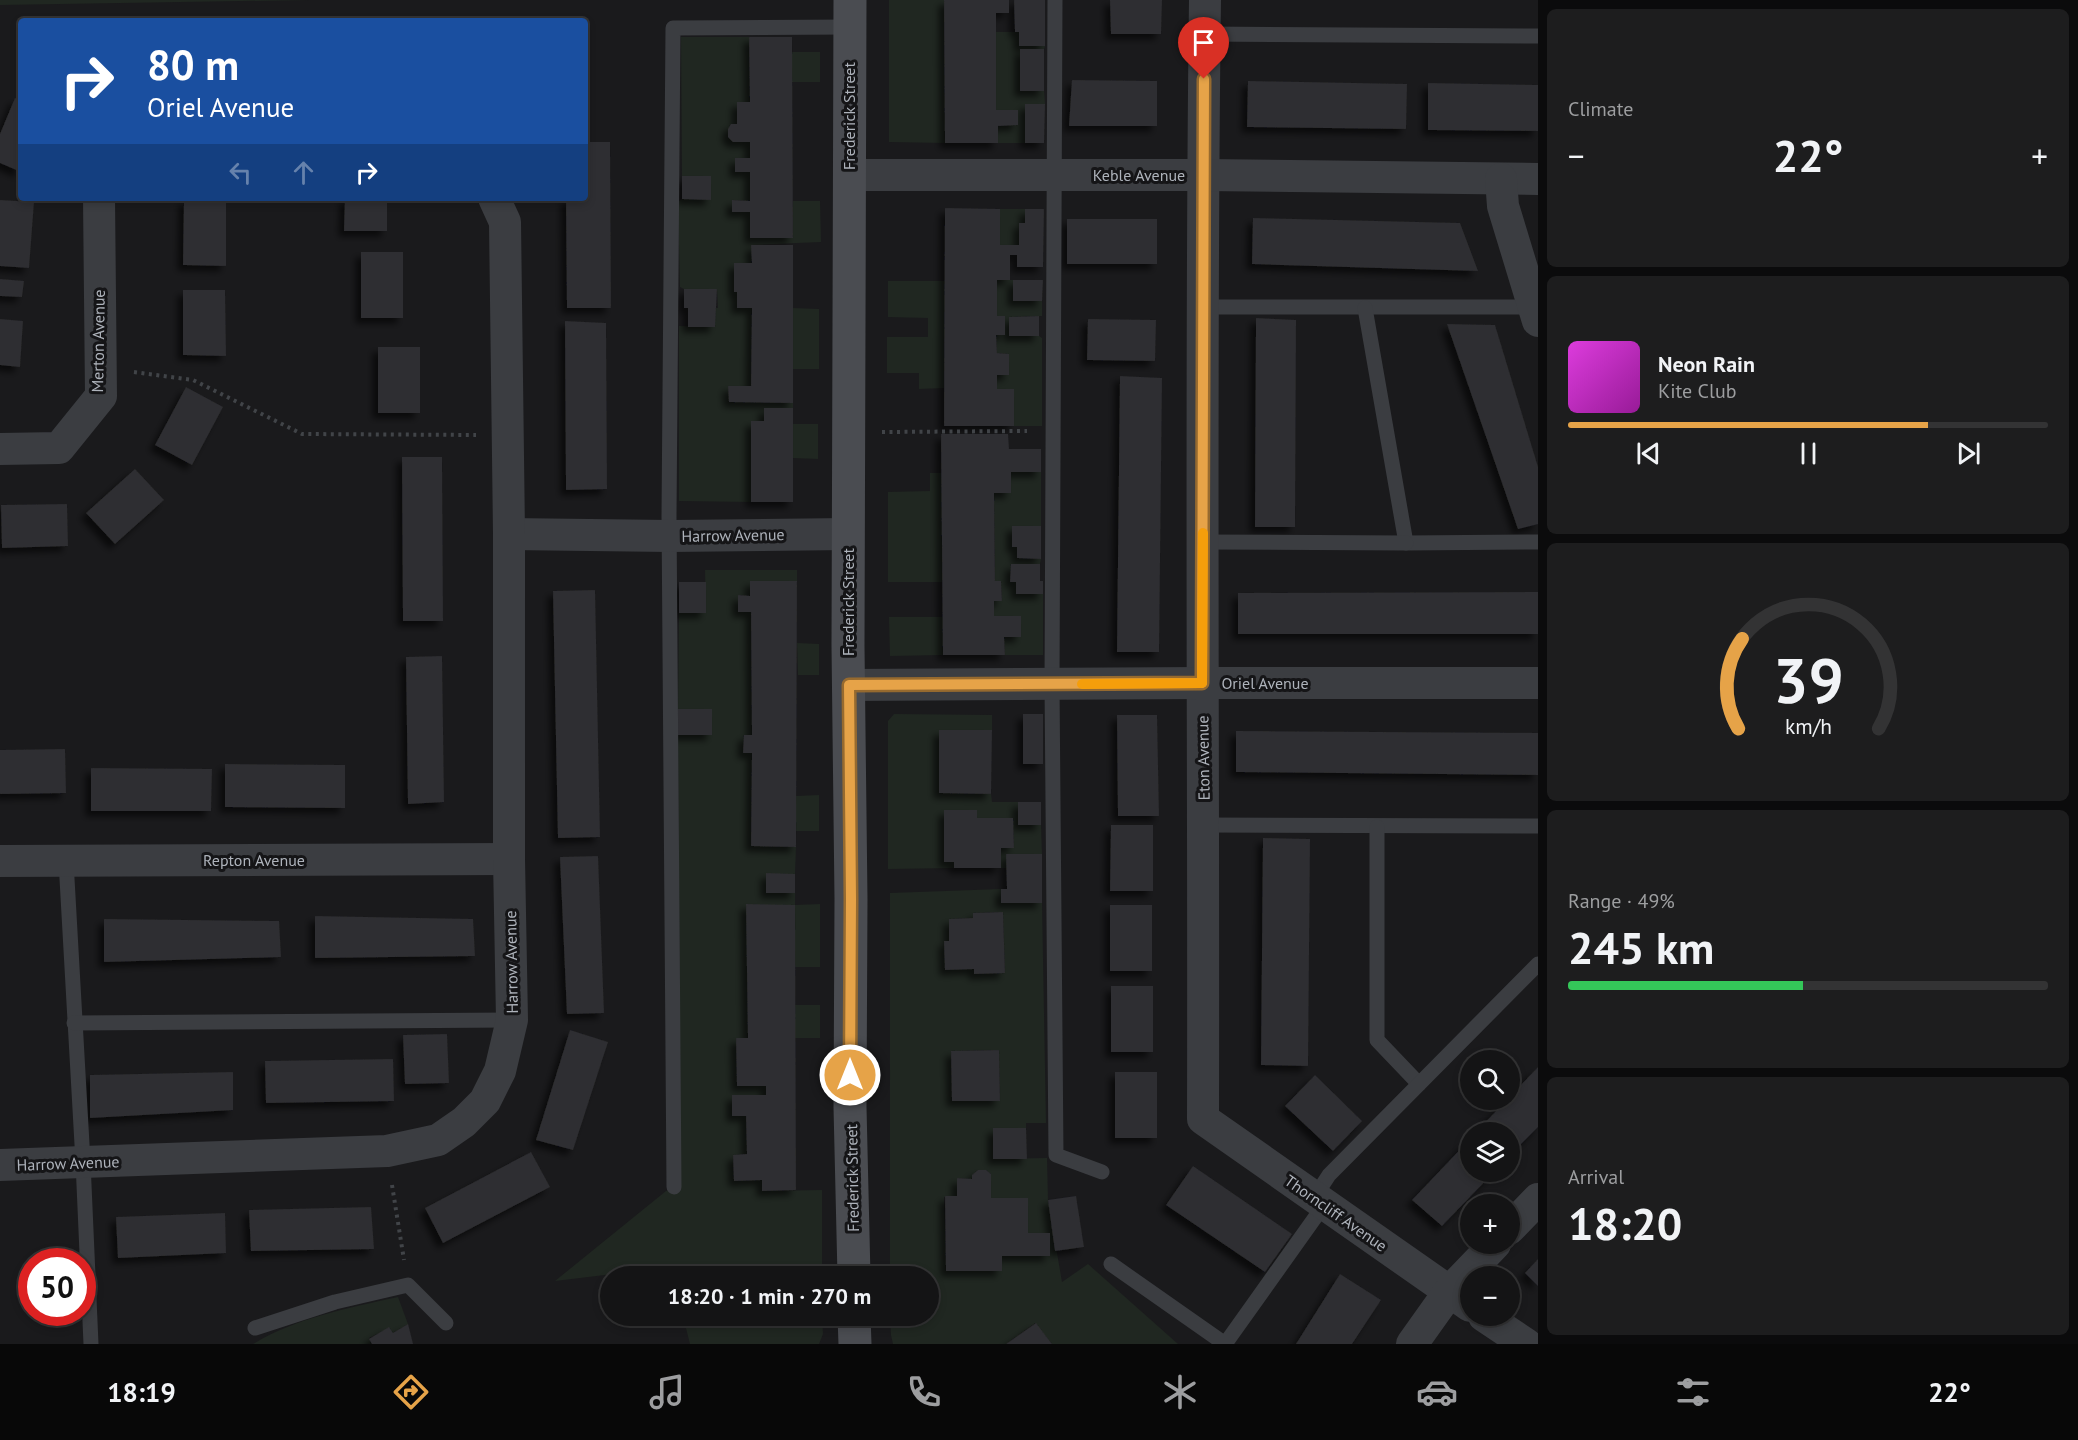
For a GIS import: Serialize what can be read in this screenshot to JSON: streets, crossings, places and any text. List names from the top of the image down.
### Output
{
  "streets": {
    "main road": ["Frederick Street"],
    "street": [
      "Keble Avenue",
      "Merton Avenue",
      "Harrow Avenue",
      "Oriel Avenue",
      "Eton Avenue",
      "Repton Avenue",
      "Thorncliff Avenue"
    ]
  },
  "crossings": [
    ["Frederick Street", "Keble Avenue"],
    ["Frederick Street", "Harrow Avenue"],
    ["Frederick Street", "Oriel Avenue"],
    ["Keble Avenue", "Eton Avenue"],
    ["Harrow Avenue", "Repton Avenue"],
    ["Oriel Avenue", "Eton Avenue"],
    ["Eton Avenue", "Thorncliff Avenue"]
  ],
  "page": {
    "tile": [
      "Climate",
      ["Range · 49%", "245 km"],
      ["Arrival", "18:20"]
    ],
    "turn": ["80 m", "Oriel Avenue"],
    "heat": ["−", "22°", "+"],
    "song": ["Neon Rain", "Kite Club"],
    "map_buttons": ["+", "−"],
    "limit": "50",
    "trip": "18:20 · 1 min · 270 m",
    "tabs": ["18:19", "22°"],
    "gauge": ["39", "km/h"]
  }
}
